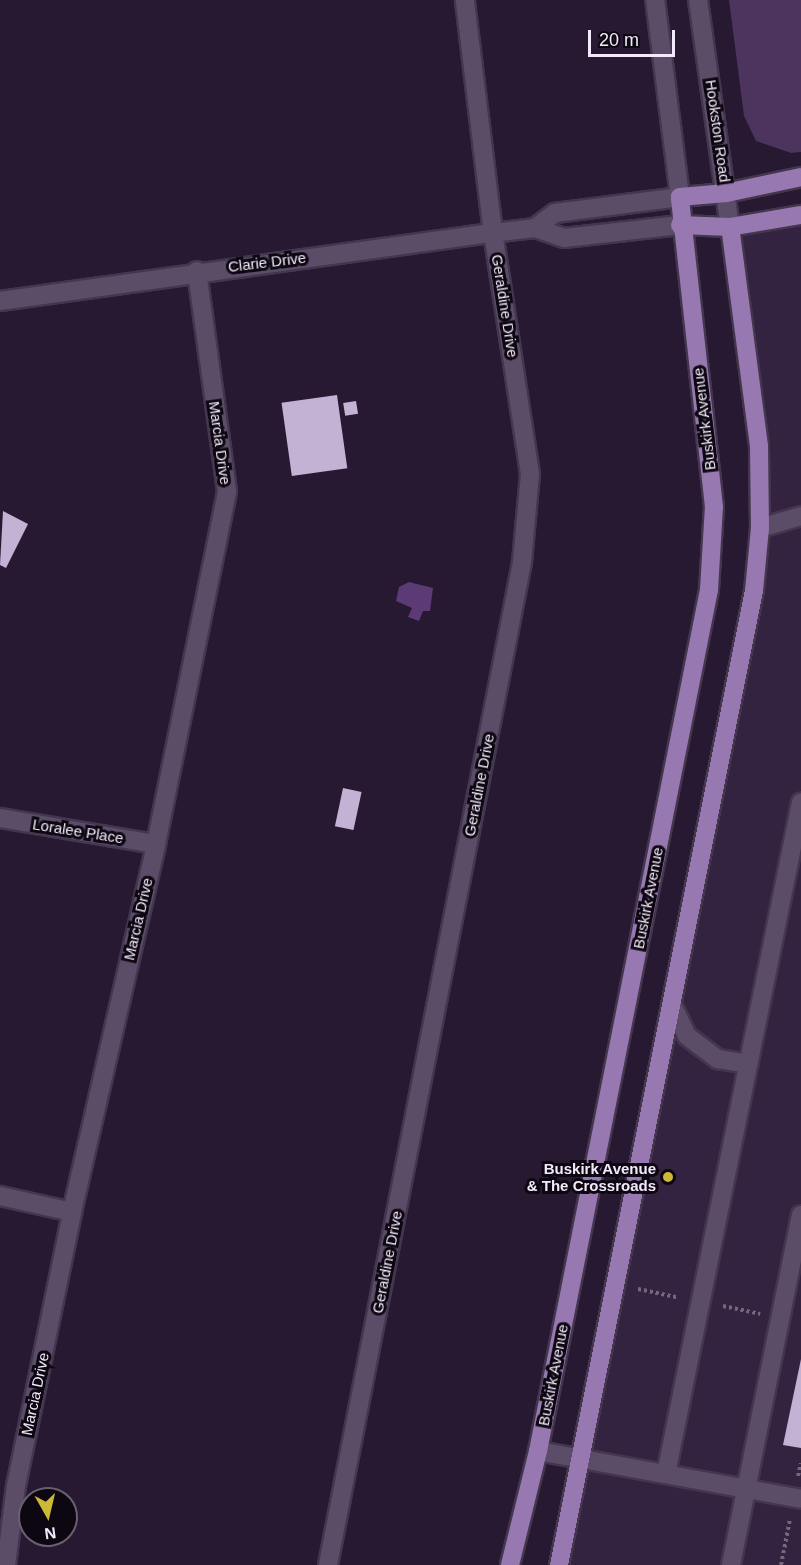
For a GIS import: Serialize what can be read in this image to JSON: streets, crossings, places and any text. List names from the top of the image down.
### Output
{
  "streets": {
    "main road": ["Buskirk Avenue"],
    "street": [
      "Hookston Road",
      "Clarie Drive",
      "Geraldine Drive",
      "Marcia Drive",
      "Loralee Place"
    ]
  },
  "crossings": [
    ["Clarie Drive", "Geraldine Drive"],
    ["Clarie Drive", "Buskirk Avenue"],
    ["Clarie Drive", "Marcia Drive"],
    ["Marcia Drive", "Loralee Place"]
  ],
  "places": ["Buskirk Avenue & The Crossroads"],
  "scale_bar": "20 m",
  "north": "bottom"
}
